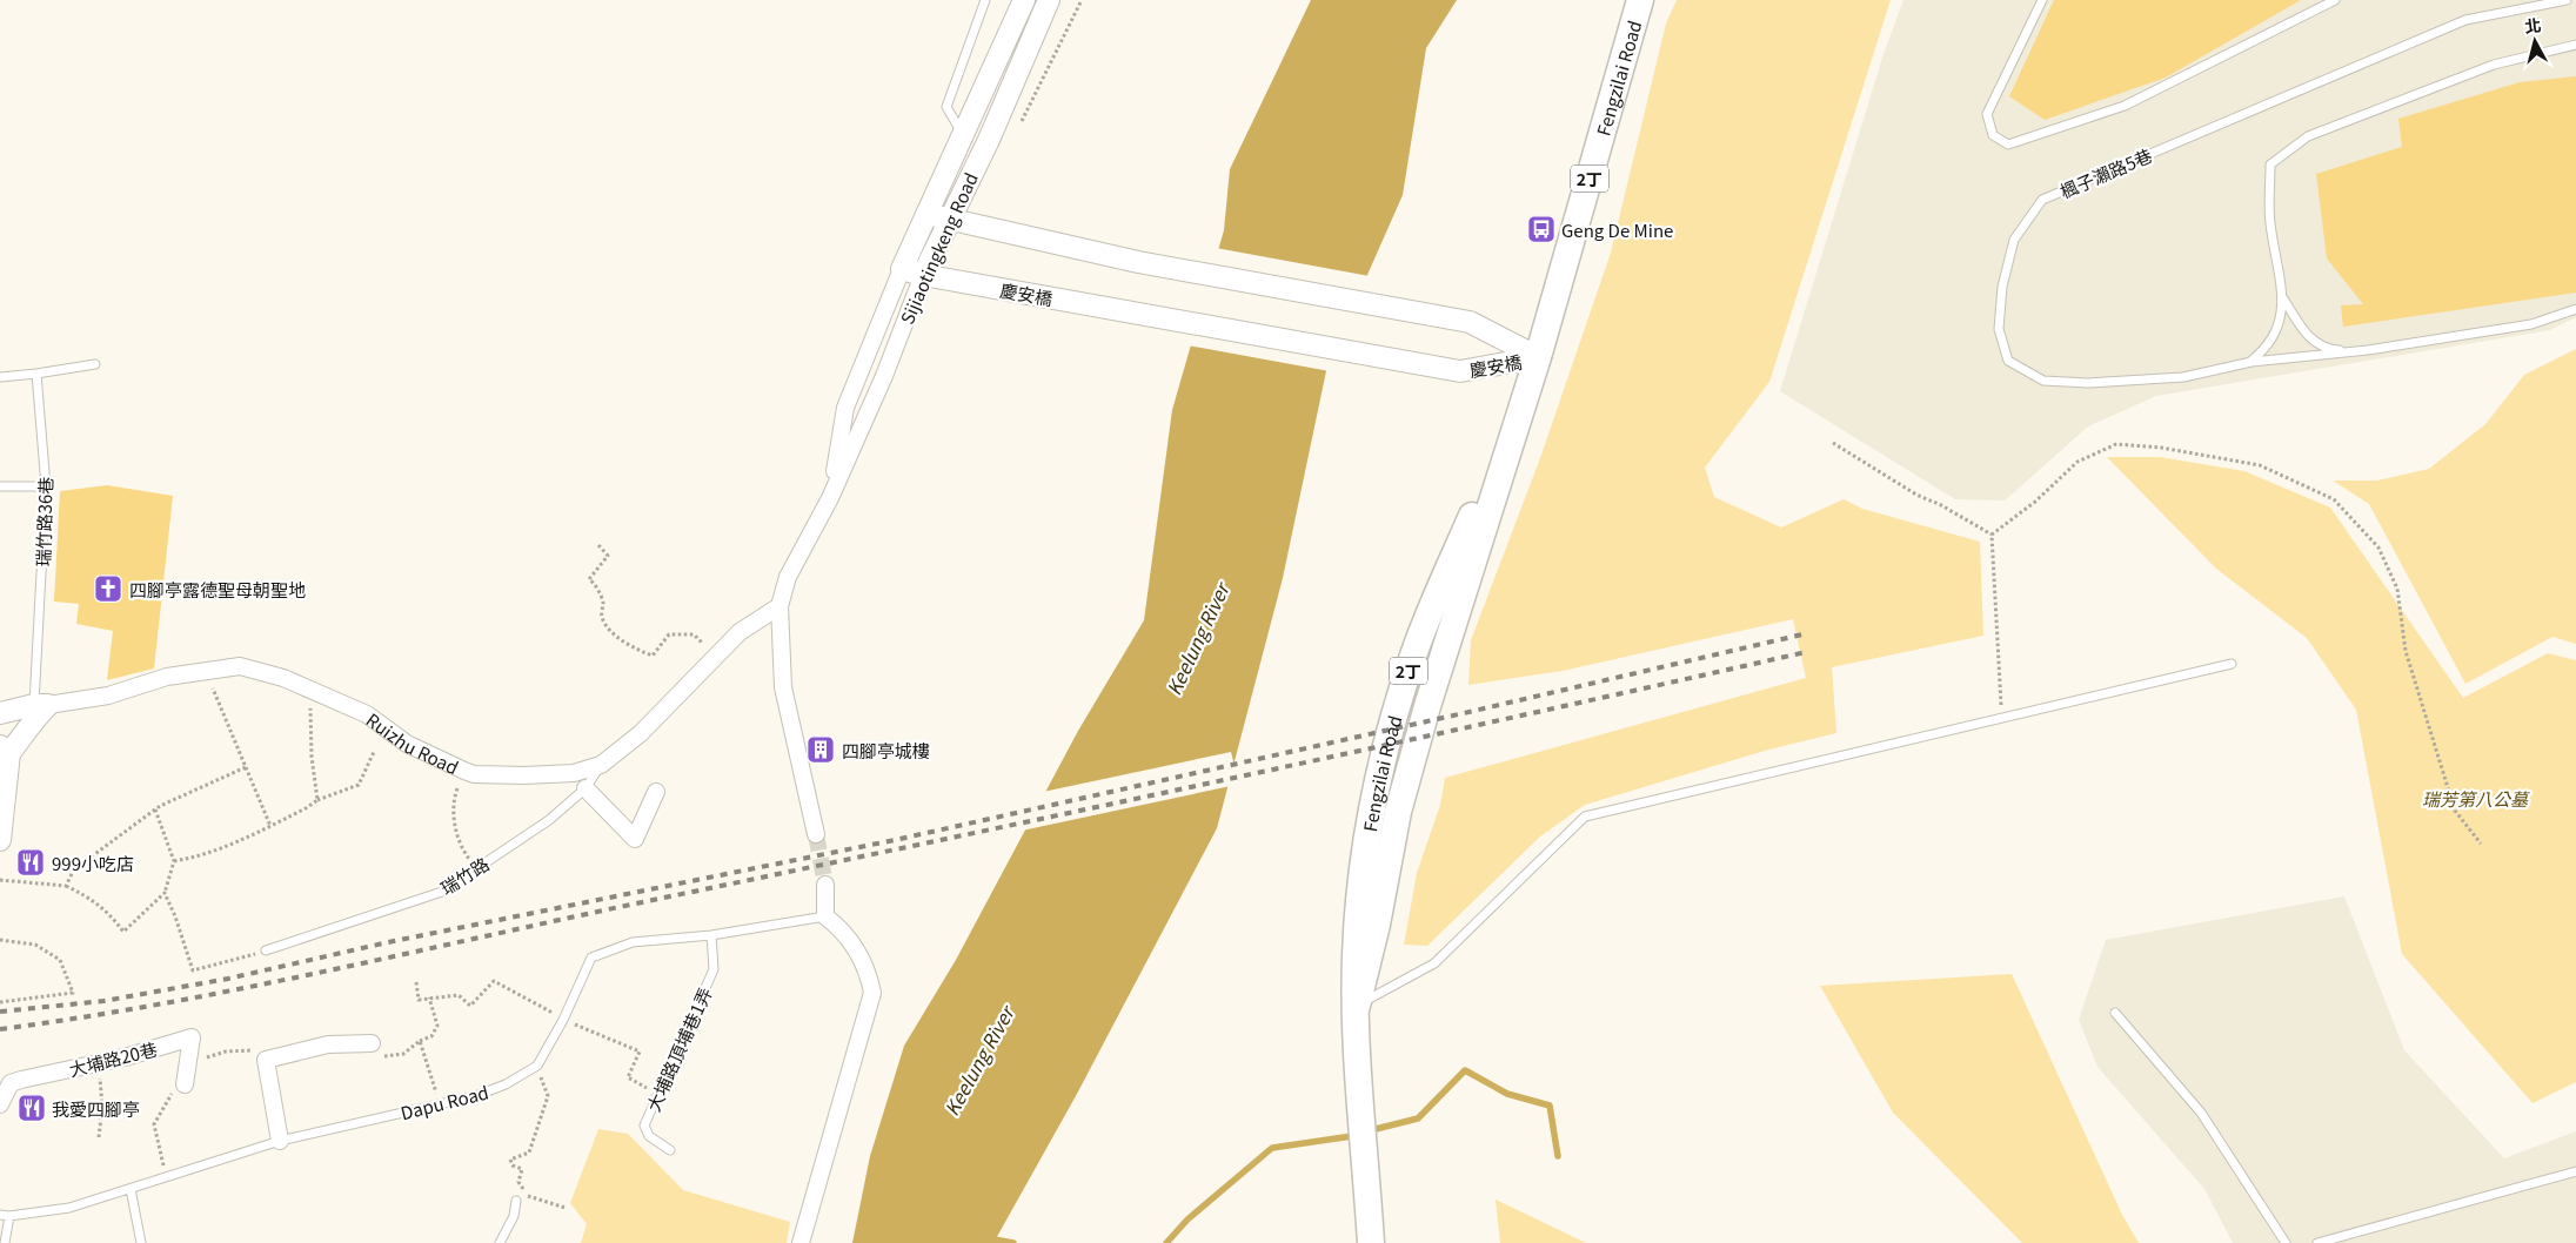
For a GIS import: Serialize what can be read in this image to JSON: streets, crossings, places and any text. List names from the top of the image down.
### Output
{
  "streets": {
    "main road": ["Fengzilai Road", "2丁"],
    "street": [
      "Sijiaotingkeng Road",
      "慶安橋",
      "Ruizhu Road",
      "大埔路20巷"
    ],
    "lane": [
      "楓子瀨路5巷",
      "瑞竹路36巷",
      "瑞竹路",
      "大埔路頂埔巷1弄",
      "Dapu Road"
    ]
  },
  "crossings": [
    ["Fengzilai Road", "慶安橋"],
    ["Sijiaotingkeng Road", "慶安橋"],
    ["Sijiaotingkeng Road", "Ruizhu Road"],
    ["瑞竹路36巷", "Ruizhu Road"],
    ["Ruizhu Road", "瑞竹路"],
    ["大埔路頂埔巷1弄", "Dapu Road"]
  ],
  "water": ["Keelung River"],
  "parks": ["瑞芳第八公墓"],
  "places": {
    "bus stop": ["Geng De Mine"],
    "church": ["四腳亭露德聖母朝聖地"],
    "building": ["四腳亭城樓"],
    "restaurant": ["999小吃店", "我愛四腳亭"]
  },
  "north": "top"
}
